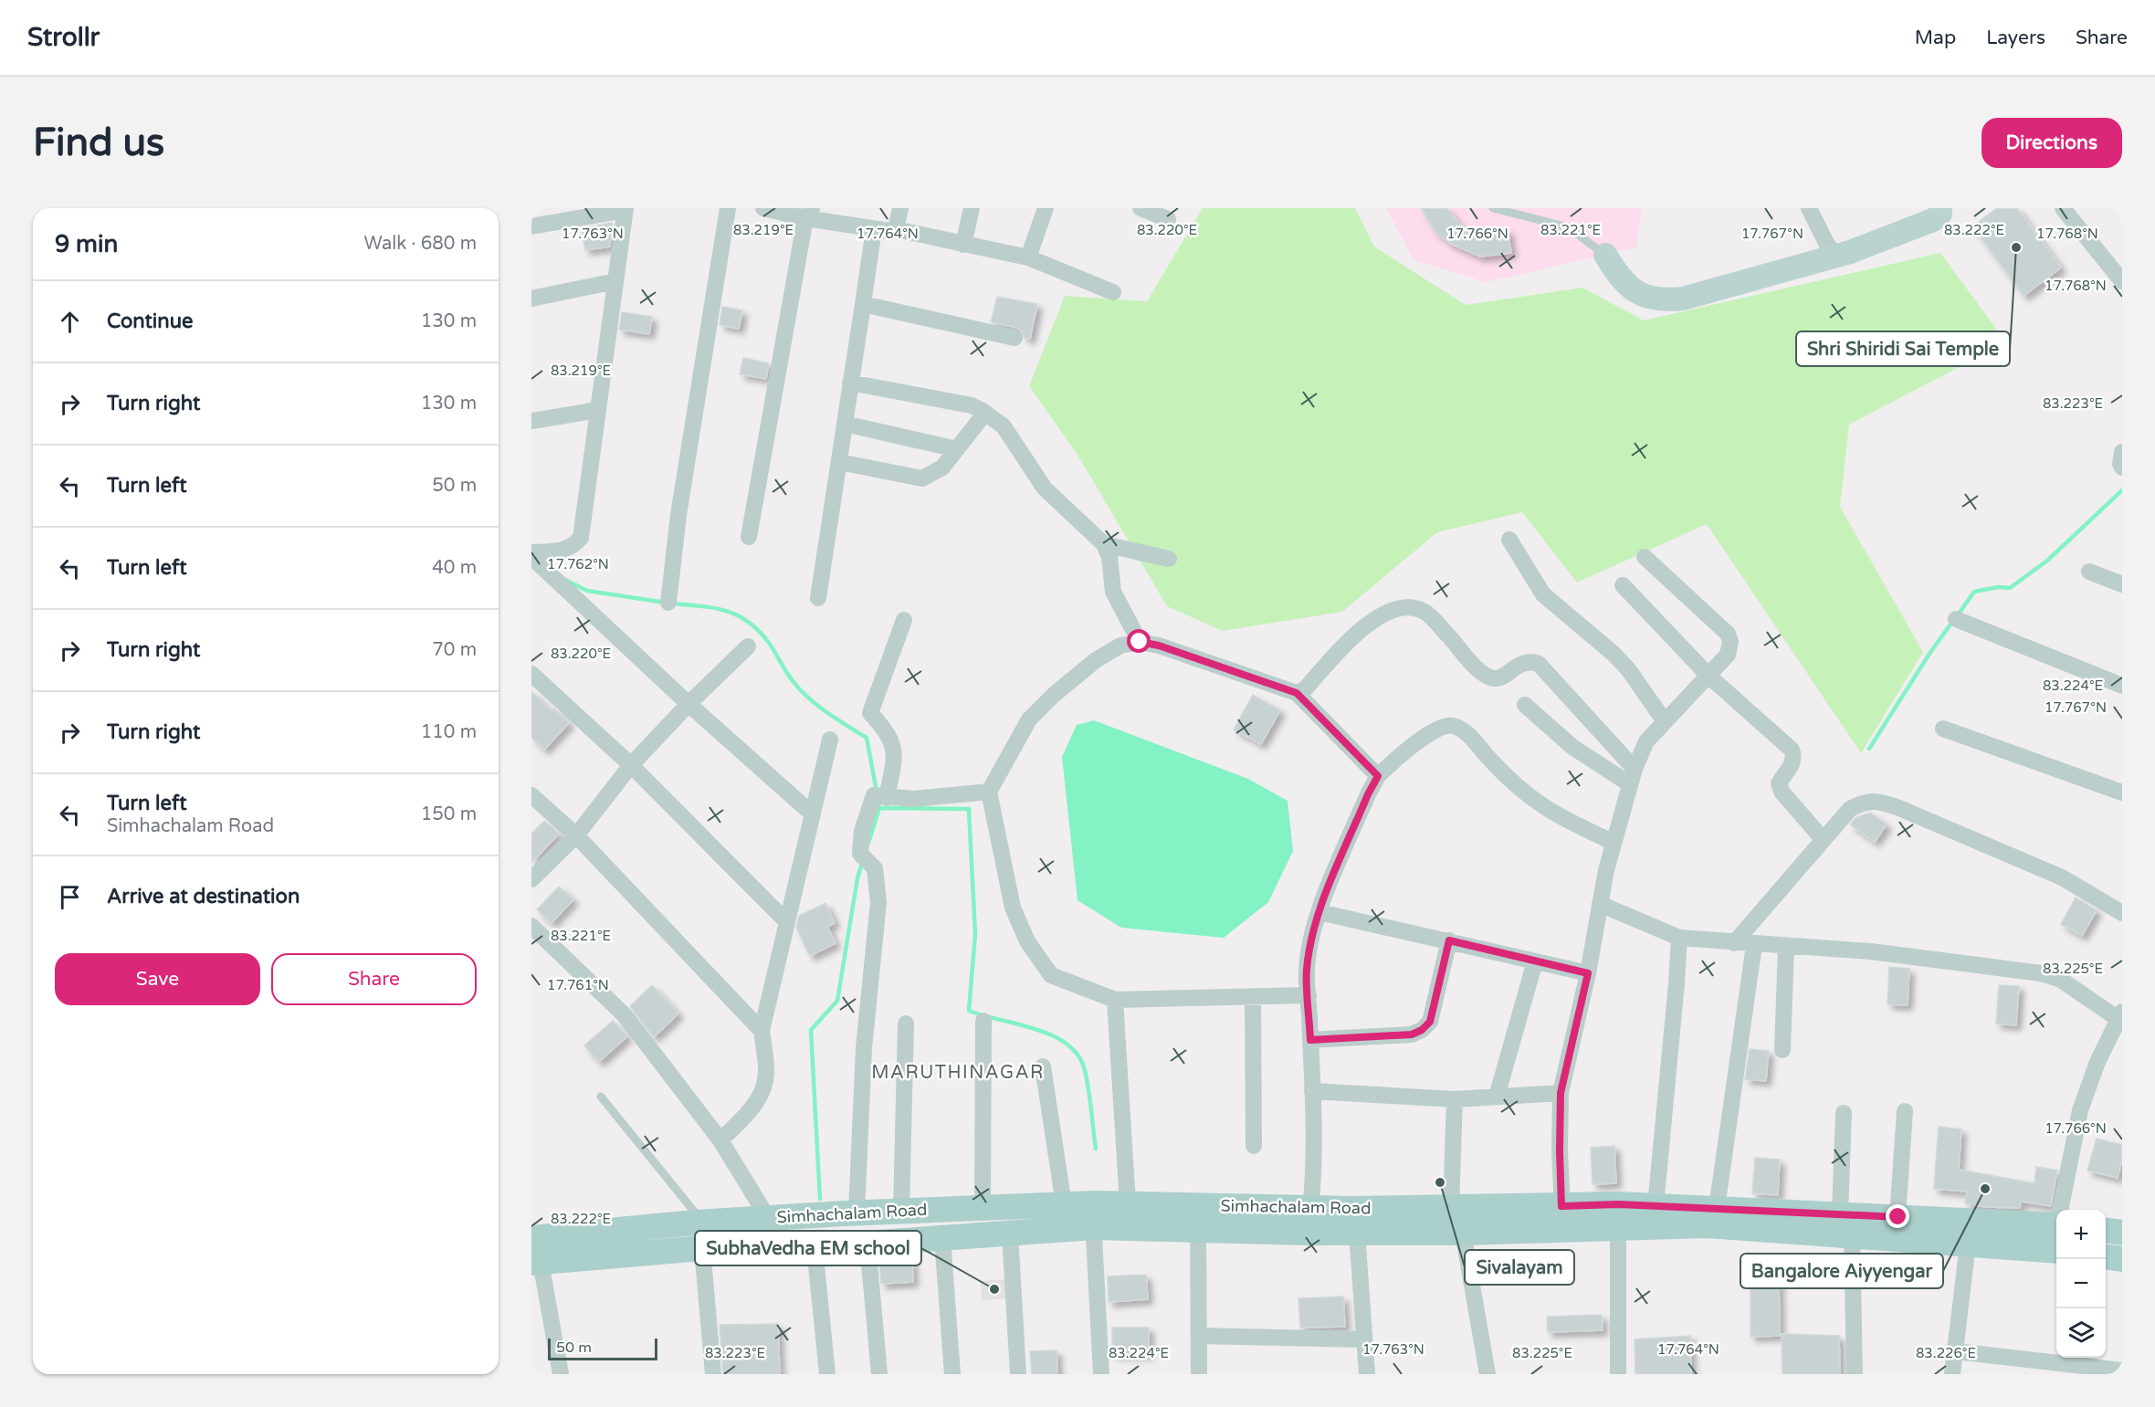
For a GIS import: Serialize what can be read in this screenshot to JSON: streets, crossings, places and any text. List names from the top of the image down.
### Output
{
  "streets": {
    "main road": ["Simhachalam Road"]
  },
  "districts": ["MARUTHINAGAR"],
  "places": [
    "Shri Shiridi Sai Temple",
    "Sivalayam",
    "Bangalore Aiyyengar",
    "SubhaVedha EM school"
  ],
  "scale_bar": "50 m",
  "page": {
    "header": "Strollr",
    "nav": ["Map", "Layers", "Share"],
    "buttons": [
      "Directions",
      ["Save", "Share"]
    ],
    "title": "Find us",
    "heading": ["9 min", "Walk · 680 m"],
    "list": [
      ["Continue", "130 m"],
      ["Turn right", "130 m"],
      ["Turn left", "50 m"],
      ["Turn left", "40 m"],
      ["Turn right", "70 m"],
      ["Turn right", "110 m"],
      ["Turn left", "Simhachalam Road", "150 m"],
      "Arrive at destination"
    ],
    "map_buttons": ["+", "−"],
    "scale": "50 m"
  },
  "coordinates": [
    "83.222°E",
    "83.219°E",
    "83.220°E",
    "83.221°E",
    "17.768°N",
    "17.763°N",
    "17.764°N",
    "17.766°N",
    "17.767°N",
    "83.223°E",
    "17.762°N",
    "83.224°E",
    "83.225°E",
    "17.761°N",
    "83.226°E"
  ]
}
